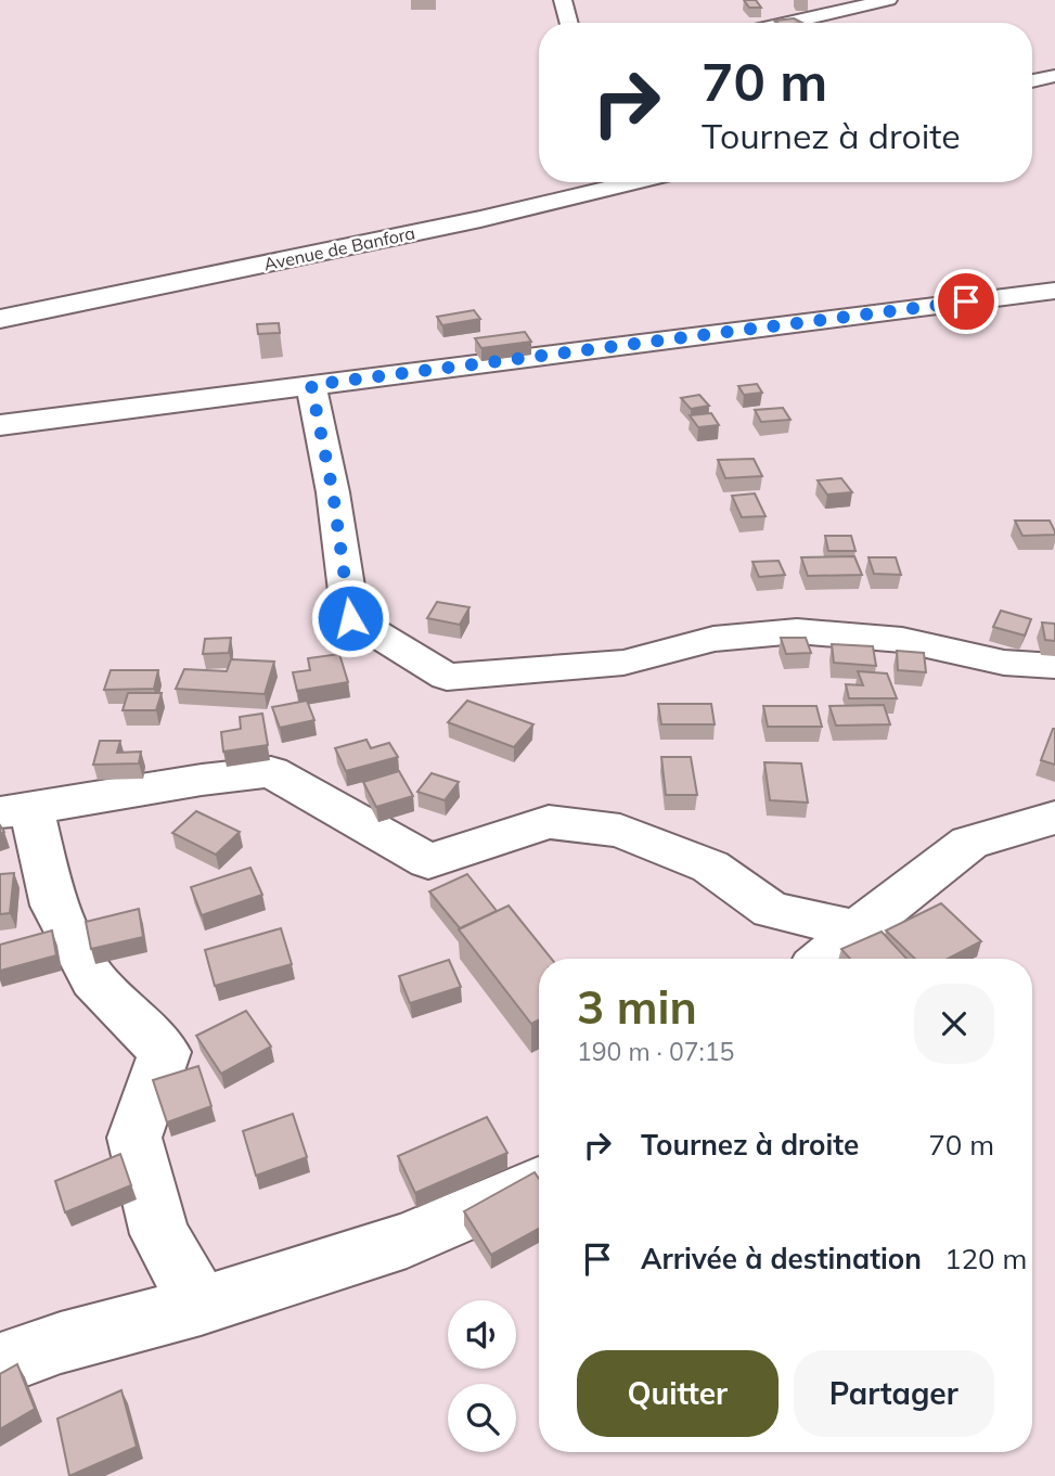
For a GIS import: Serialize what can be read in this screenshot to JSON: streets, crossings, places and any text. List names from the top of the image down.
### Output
{
  "streets": {
    "street": ["Avenue de Banfora"]
  },
  "page": {
    "turn": ["70 m", "Tournez à droite"],
    "heading": ["3 min", "190 m · 07:15"],
    "list": [
      {
        "name": "Tournez à droite",
        "value": "70 m"
      },
      {
        "name": "Arrivée à destination",
        "value": "120 m"
      }
    ],
    "buttons": ["Quitter", "Partager"]
  }
}
